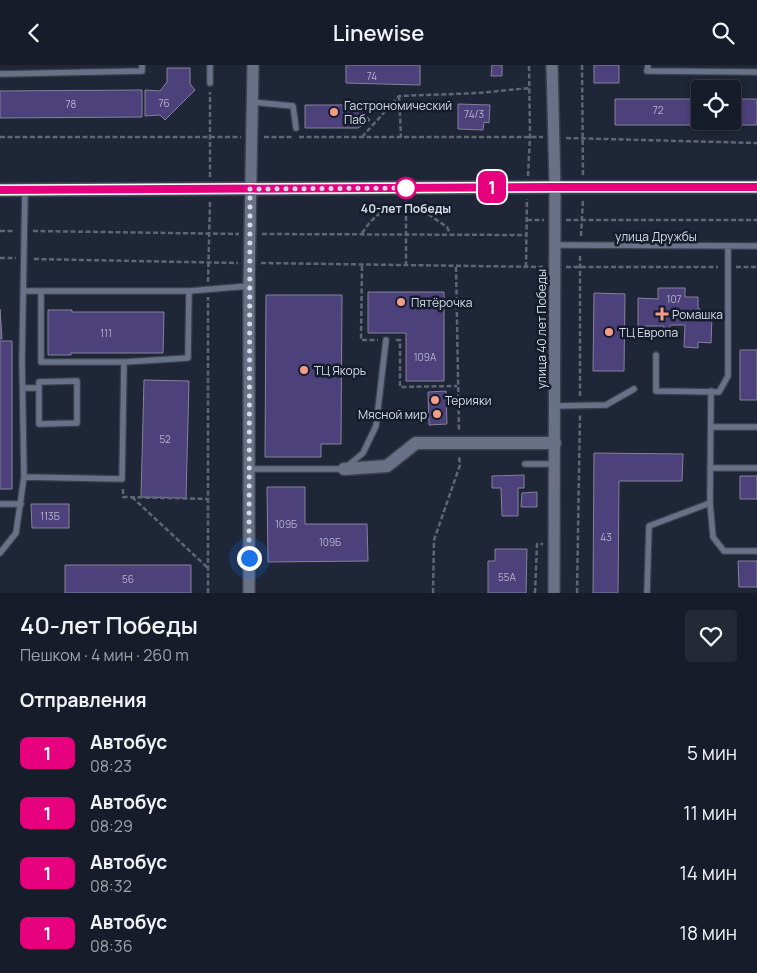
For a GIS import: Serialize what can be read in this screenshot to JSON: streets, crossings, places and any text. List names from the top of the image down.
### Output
{
  "streets": {
    "street": ["улица 40 лет Победы"],
    "lane": ["улица Дружбы"]
  },
  "crossings": [
    ["улица Дружбы", "улица 40 лет Победы"]
  ],
  "places": {
    "other": [
      "Гастрономический Паб",
      "40-лет Победы",
      "Пятёрочка",
      "ТЦ Европа",
      "ТЦ Якорь",
      "Терияки",
      "Мясной мир"
    ],
    "health": ["Ромашка"]
  },
  "lines": ["bus line 1"],
  "house_numbers": [
    "74",
    "76",
    "78",
    "72",
    "74/3",
    "107",
    "111",
    "109А",
    "52",
    "113Б",
    "109Б",
    "43",
    "109Б",
    "55А",
    "56"
  ],
  "page": {
    "header": "Linewise",
    "on_map": "1",
    "heading": [
      ["40-лет Победы", "Пешком · 4 мин · 260 m"],
      "Отправления"
    ],
    "list": [
      {
        "mark": "1",
        "name": "Автобус",
        "note": "08:23",
        "value": "5 мин"
      },
      {
        "mark": "1",
        "name": "Автобус",
        "note": "08:29",
        "value": "11 мин"
      },
      {
        "mark": "1",
        "name": "Автобус",
        "note": "08:32",
        "value": "14 мин"
      },
      {
        "mark": "1",
        "name": "Автобус",
        "note": "08:36",
        "value": "18 мин"
      }
    ]
  }
}
